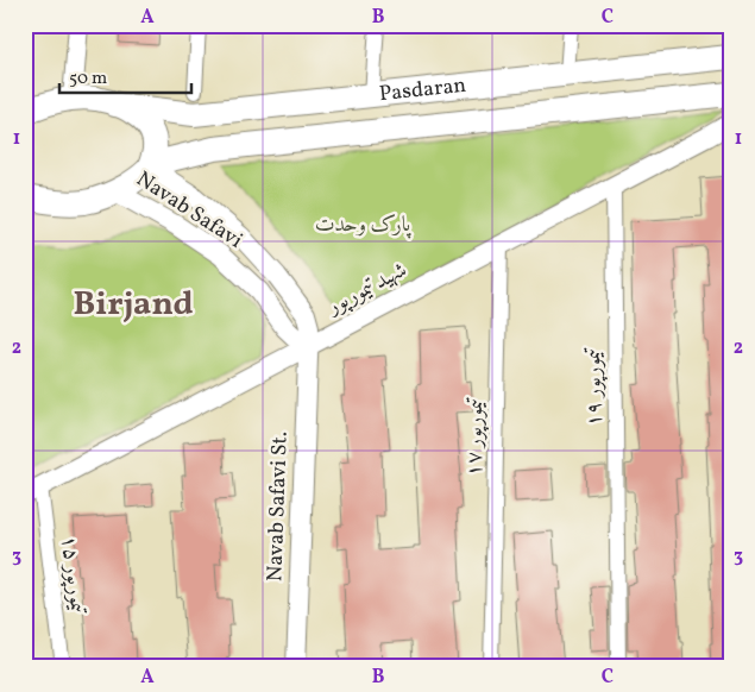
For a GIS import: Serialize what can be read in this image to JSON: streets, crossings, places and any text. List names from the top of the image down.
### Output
{
  "streets": {
    "main road": ["Pasdaran"],
    "street": [
      "Navab Safavi",
      "شهید تیمورپور",
      "تیمورپور ۱۹",
      "تیمورپور ۱۷",
      "Navab Safavi St.",
      "تیمورپور ۱۵"
    ]
  },
  "crossings": [
    ["Pasdaran", "Navab Safavi"],
    ["Navab Safavi", "شهید تیمورپور"],
    ["Navab Safavi", "Navab Safavi St."],
    ["شهید تیمورپور", "تیمورپور ۱۹"],
    ["شهید تیمورپور", "تیمورپور ۱۷"],
    ["شهید تیمورپور", "Navab Safavi St."],
    ["شهید تیمورپور", "تیمورپور ۱۵"]
  ],
  "districts": ["Birjand"],
  "parks": ["پارک وحدت"],
  "scale_bar": "50 m",
  "grid": {
    "columns": ["A", "B", "C"],
    "rows": ["1", "2", "3"]
  }
}
